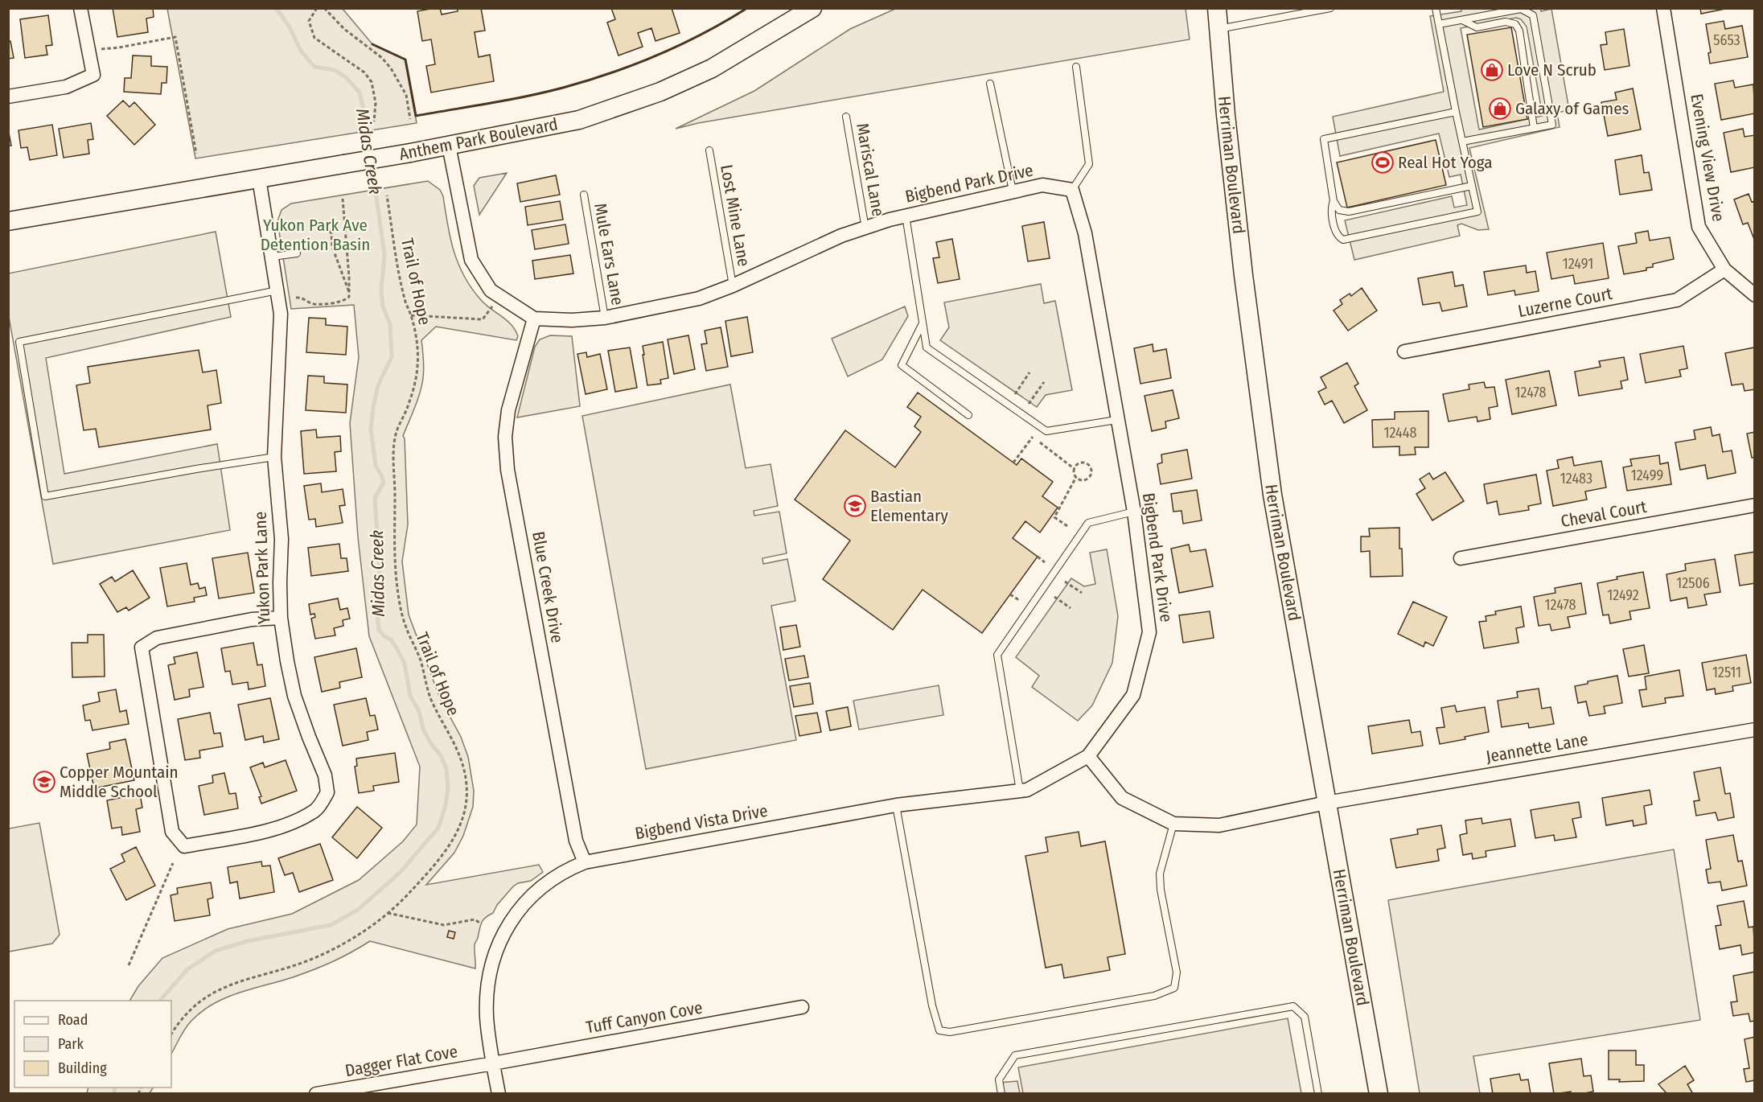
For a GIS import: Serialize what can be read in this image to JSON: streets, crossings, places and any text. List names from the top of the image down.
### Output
{
  "streets": {
    "main road": ["Anthem Park Boulevard", "Herriman Boulevard"],
    "street": [
      "Evening View Drive",
      "Bigbend Park Drive",
      "Luzerne Court",
      "Cheval Court",
      "Yukon Park Lane",
      "Blue Creek Drive",
      "Jeannette Lane",
      "Bigbend Vista Drive",
      "Tuff Canyon Cove",
      "Dagger Flat Cove"
    ],
    "lane": ["Mariscal Lane", "Lost Mine Lane", "Mule Ears Lane"],
    "path": ["Trail of Hope"]
  },
  "crossings": [
    ["Anthem Park Boulevard", "Yukon Park Lane"],
    ["Evening View Drive", "Luzerne Court"],
    ["Herriman Boulevard", "Jeannette Lane"],
    ["Mariscal Lane", "Bigbend Park Drive"],
    ["Bigbend Park Drive", "Lost Mine Lane"],
    ["Bigbend Park Drive", "Mule Ears Lane"],
    ["Bigbend Park Drive", "Blue Creek Drive"],
    ["Bigbend Park Drive", "Bigbend Vista Drive"],
    ["Blue Creek Drive", "Bigbend Vista Drive"],
    ["Bigbend Vista Drive", "Tuff Canyon Cove"],
    ["Bigbend Vista Drive", "Dagger Flat Cove"],
    ["Tuff Canyon Cove", "Dagger Flat Cove"]
  ],
  "water": ["Midas Creek"],
  "parks": ["Yukon Park Ave Detention Basin"],
  "places": {
    "shop": ["Love N Scrub", "Galaxy of Games"],
    "sports": ["Real Hot Yoga"],
    "school or university": ["Bastian Elementary", "Copper Mountain Middle School"]
  },
  "house_numbers": [
    "5653",
    "12491",
    "12478",
    "12448",
    "12499",
    "12483",
    "12506",
    "12492",
    "12478",
    "12511"
  ],
  "legend": ["Road", "Park", "Building"]
}
